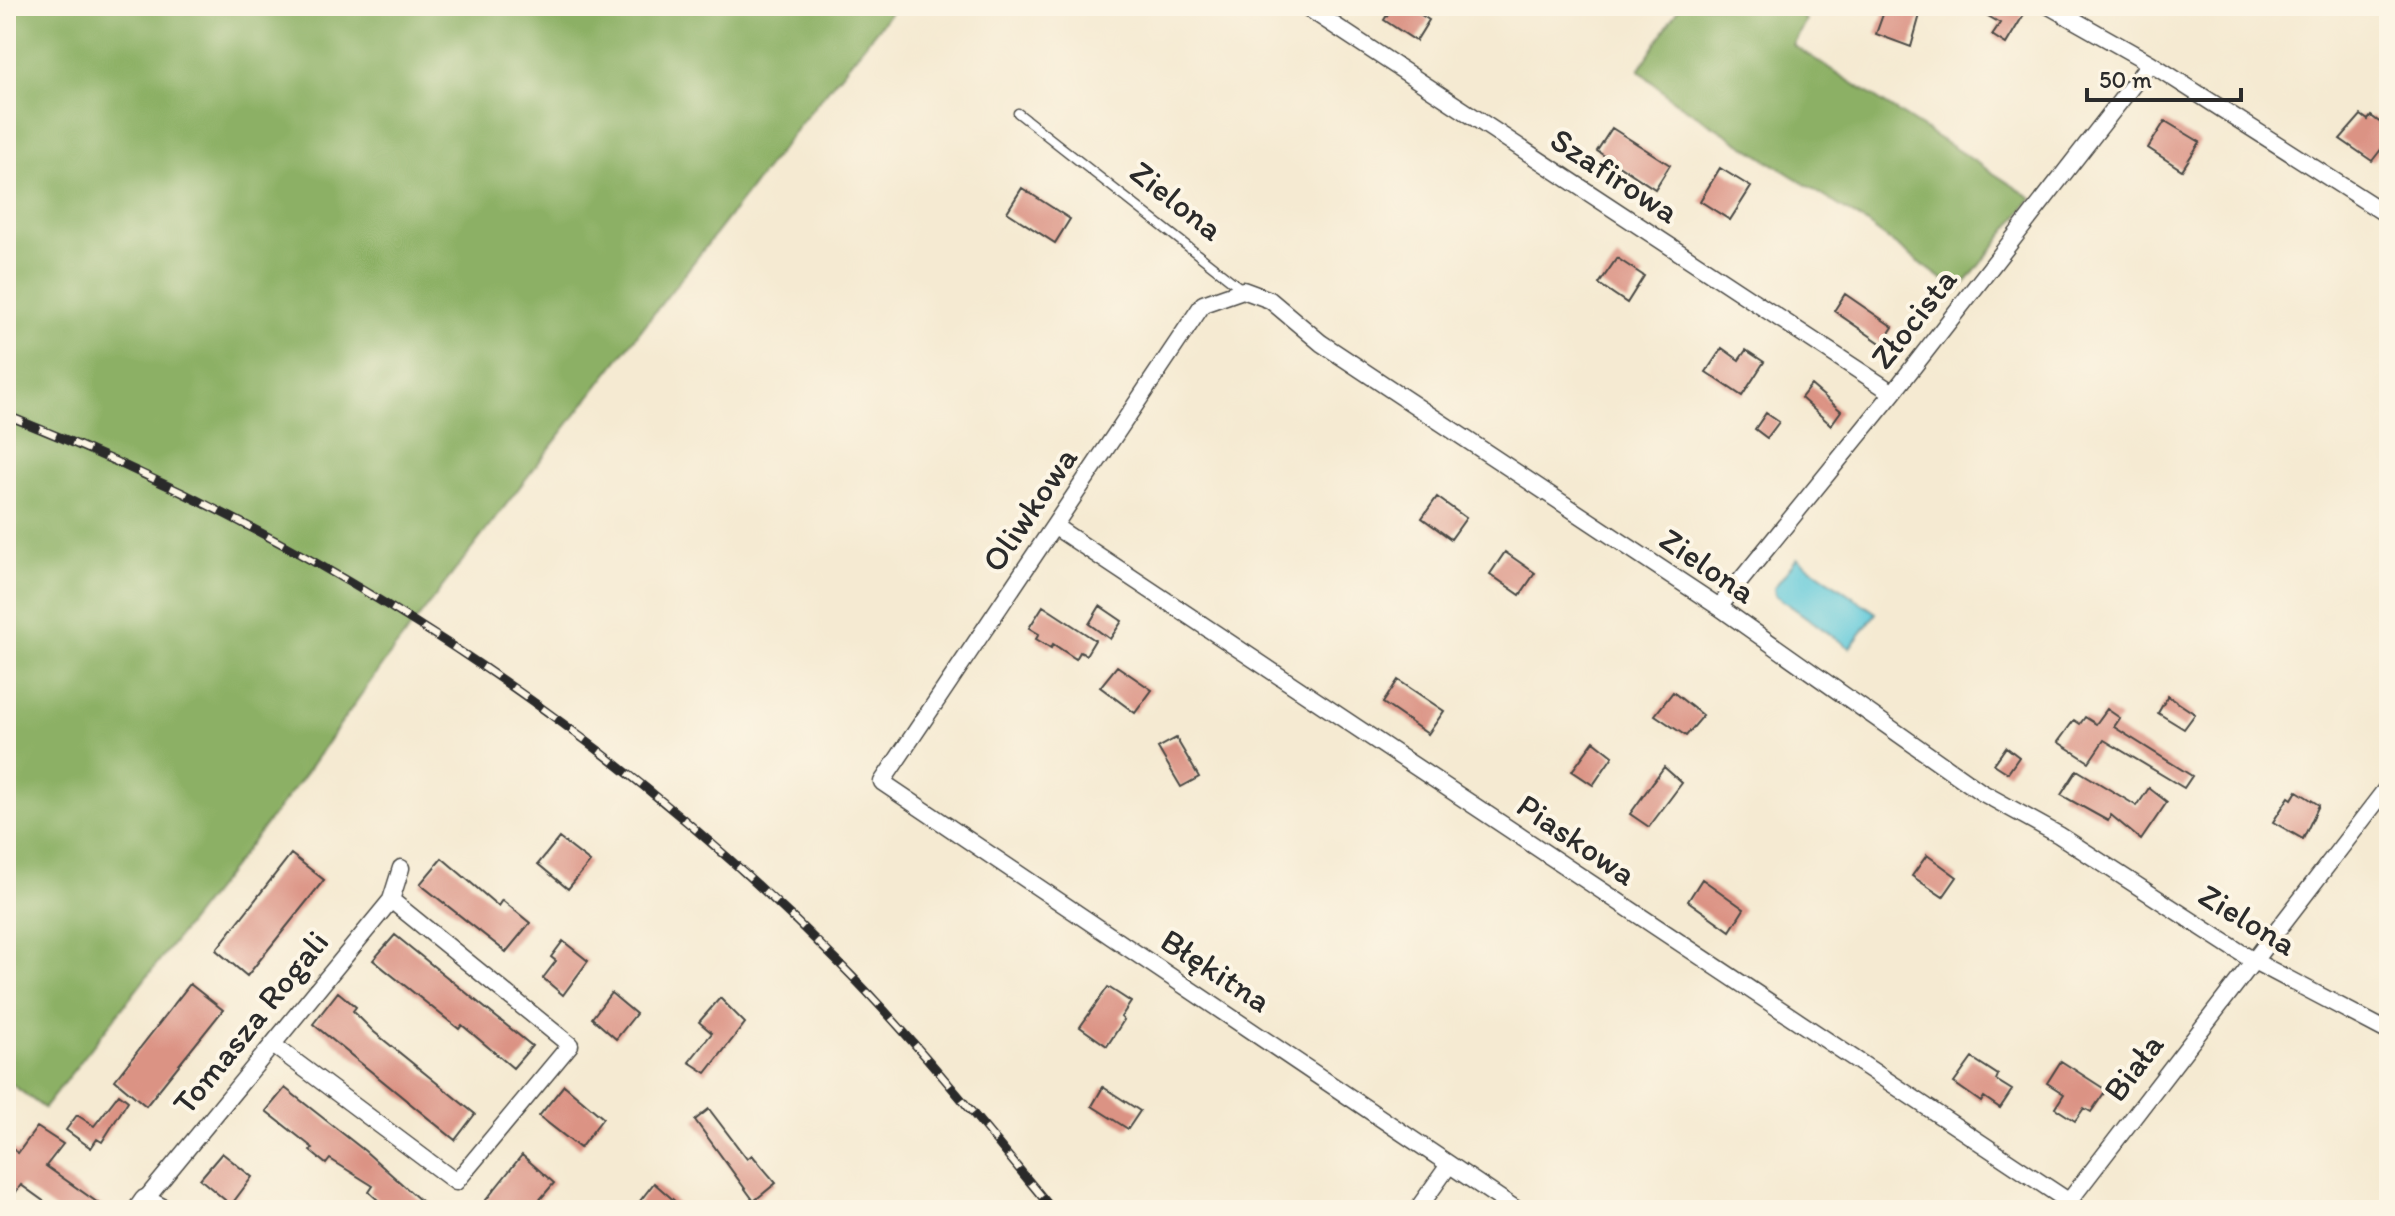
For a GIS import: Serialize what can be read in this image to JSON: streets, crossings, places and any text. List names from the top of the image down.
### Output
{
  "streets": {
    "street": [
      "Szafirowa",
      "Zielona",
      "Złocista",
      "Oliwkowa",
      "Piaskowa",
      "Błękitna",
      "Tomasza Rogali",
      "Biała"
    ]
  },
  "crossings": [
    ["Szafirowa", "Złocista"],
    ["Zielona", "Złocista"],
    ["Zielona", "Oliwkowa"],
    ["Zielona", "Biała"],
    ["Oliwkowa", "Piaskowa"],
    ["Oliwkowa", "Błękitna"],
    ["Piaskowa", "Biała"]
  ],
  "scale_bar": "50 m"
}
